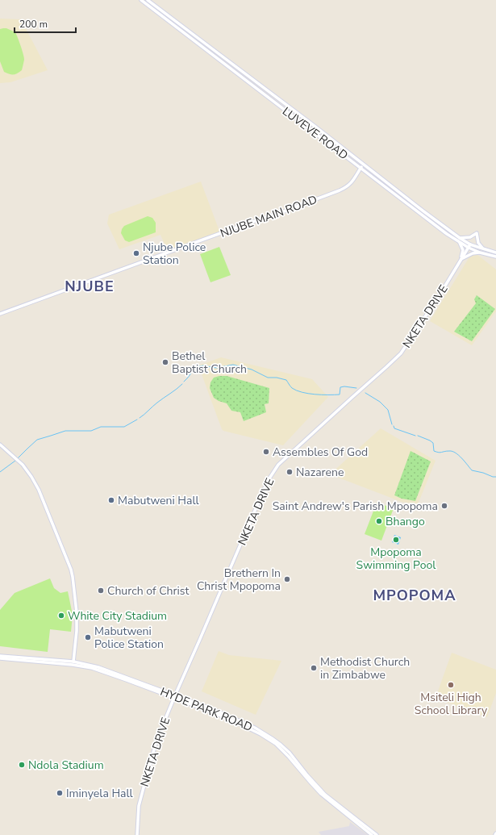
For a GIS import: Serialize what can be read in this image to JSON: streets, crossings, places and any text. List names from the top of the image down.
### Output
{
  "streets": {
    "street": [
      "LUVEVE ROAD",
      "NJUBE MAIN ROAD",
      "NKETA DRIVE",
      "HYDE PARK ROAD"
    ]
  },
  "crossings": [
    ["LUVEVE ROAD", "NJUBE MAIN ROAD"],
    ["LUVEVE ROAD", "NKETA DRIVE"],
    ["NKETA DRIVE", "HYDE PARK ROAD"]
  ],
  "districts": ["NJUBE", "MPOPOMA"],
  "places": [
    "Njube Police Station",
    "Bethel Baptist Church",
    "Assembles Of God",
    "Nazarene",
    "Mabutweni Hall",
    "Saint Andrew's Parish Mpopoma",
    "Bhango",
    "Mpopoma Swimming Pool",
    "Brethern In Christ Mpopoma",
    "Church of Christ",
    "White City Stadium",
    "Mabutweni Police Station",
    "Methodist Church in Zimbabwe",
    "Msiteli High School Library",
    "Ndola Stadium",
    "Iminyela Hall"
  ],
  "scale_bar": "200 m"
}
